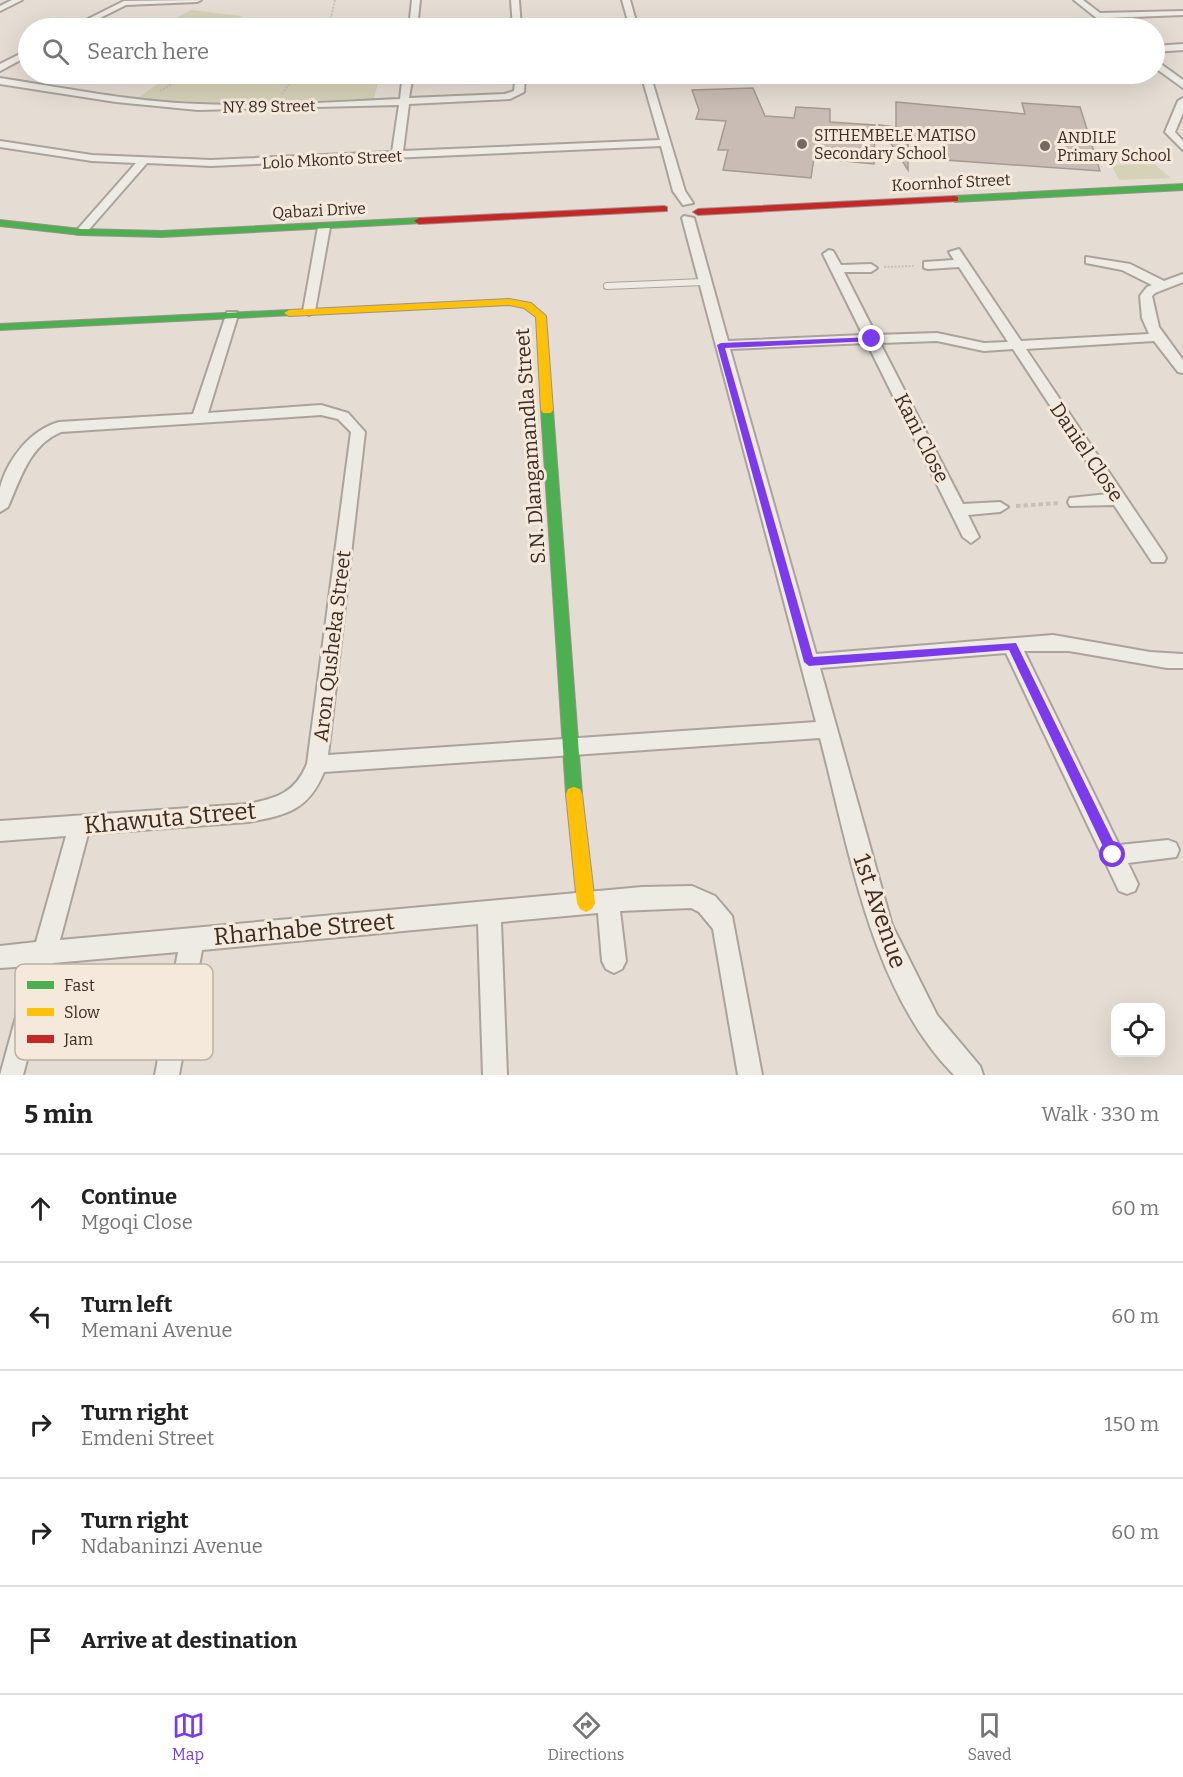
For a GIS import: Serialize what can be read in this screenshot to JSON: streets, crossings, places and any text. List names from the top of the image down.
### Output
{
  "streets": {
    "street": [
      "NY 89 Street",
      "Lolo Mkonto Street",
      "Koornhof Street",
      "Qabazi Drive",
      "Kani Close",
      "S.N. Dlangamandla Street",
      "Daniel Close",
      "Aron Qusheka Street",
      "Khawuta Street",
      "1st Avenue",
      "Rharhabe Street"
    ]
  },
  "crossings": [
    ["Lolo Mkonto Street", "1st Avenue"],
    ["Koornhof Street", "Qabazi Drive"],
    ["Koornhof Street", "1st Avenue"],
    ["Qabazi Drive", "1st Avenue"],
    ["S.N. Dlangamandla Street", "Aron Qusheka Street"],
    ["S.N. Dlangamandla Street", "Rharhabe Street"],
    ["Aron Qusheka Street", "Khawuta Street"],
    ["Aron Qusheka Street", "1st Avenue"]
  ],
  "places": ["SITHEMBELE MATISO Secondary School", "ANDILE Primary School"],
  "legend": ["Fast", "Slow", "Jam"],
  "page": {
    "search": "Search here",
    "heading": ["5 min", "Walk · 330 m"],
    "list": [
      ["Continue", "Mgoqi Close", "60 m"],
      ["Turn left", "Memani Avenue", "60 m"],
      ["Turn right", "Emdeni Street", "150 m"],
      ["Turn right", "Ndabaninzi Avenue", "60 m"],
      "Arrive at destination"
    ],
    "nav": ["Map", "Directions", "Saved"]
  }
}
